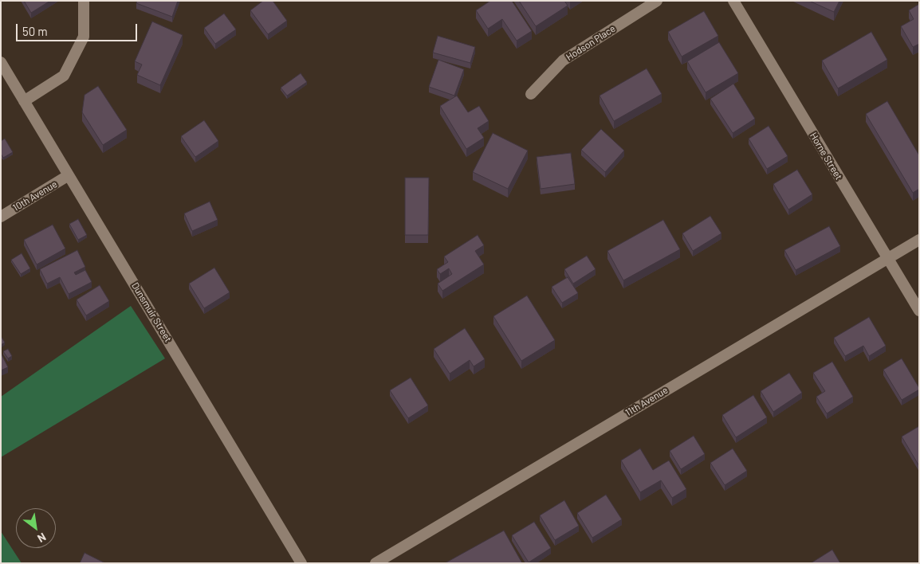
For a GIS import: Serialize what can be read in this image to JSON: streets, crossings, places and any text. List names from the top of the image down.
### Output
{
  "streets": {
    "street": [
      "Hodson Place",
      "Horne Street",
      "10th Avenue",
      "Dunsmuir Street",
      "11th Avenue"
    ]
  },
  "crossings": [
    ["Horne Street", "11th Avenue"],
    ["10th Avenue", "Dunsmuir Street"]
  ],
  "scale_bar": "50 m",
  "north": "bottom right"
}
